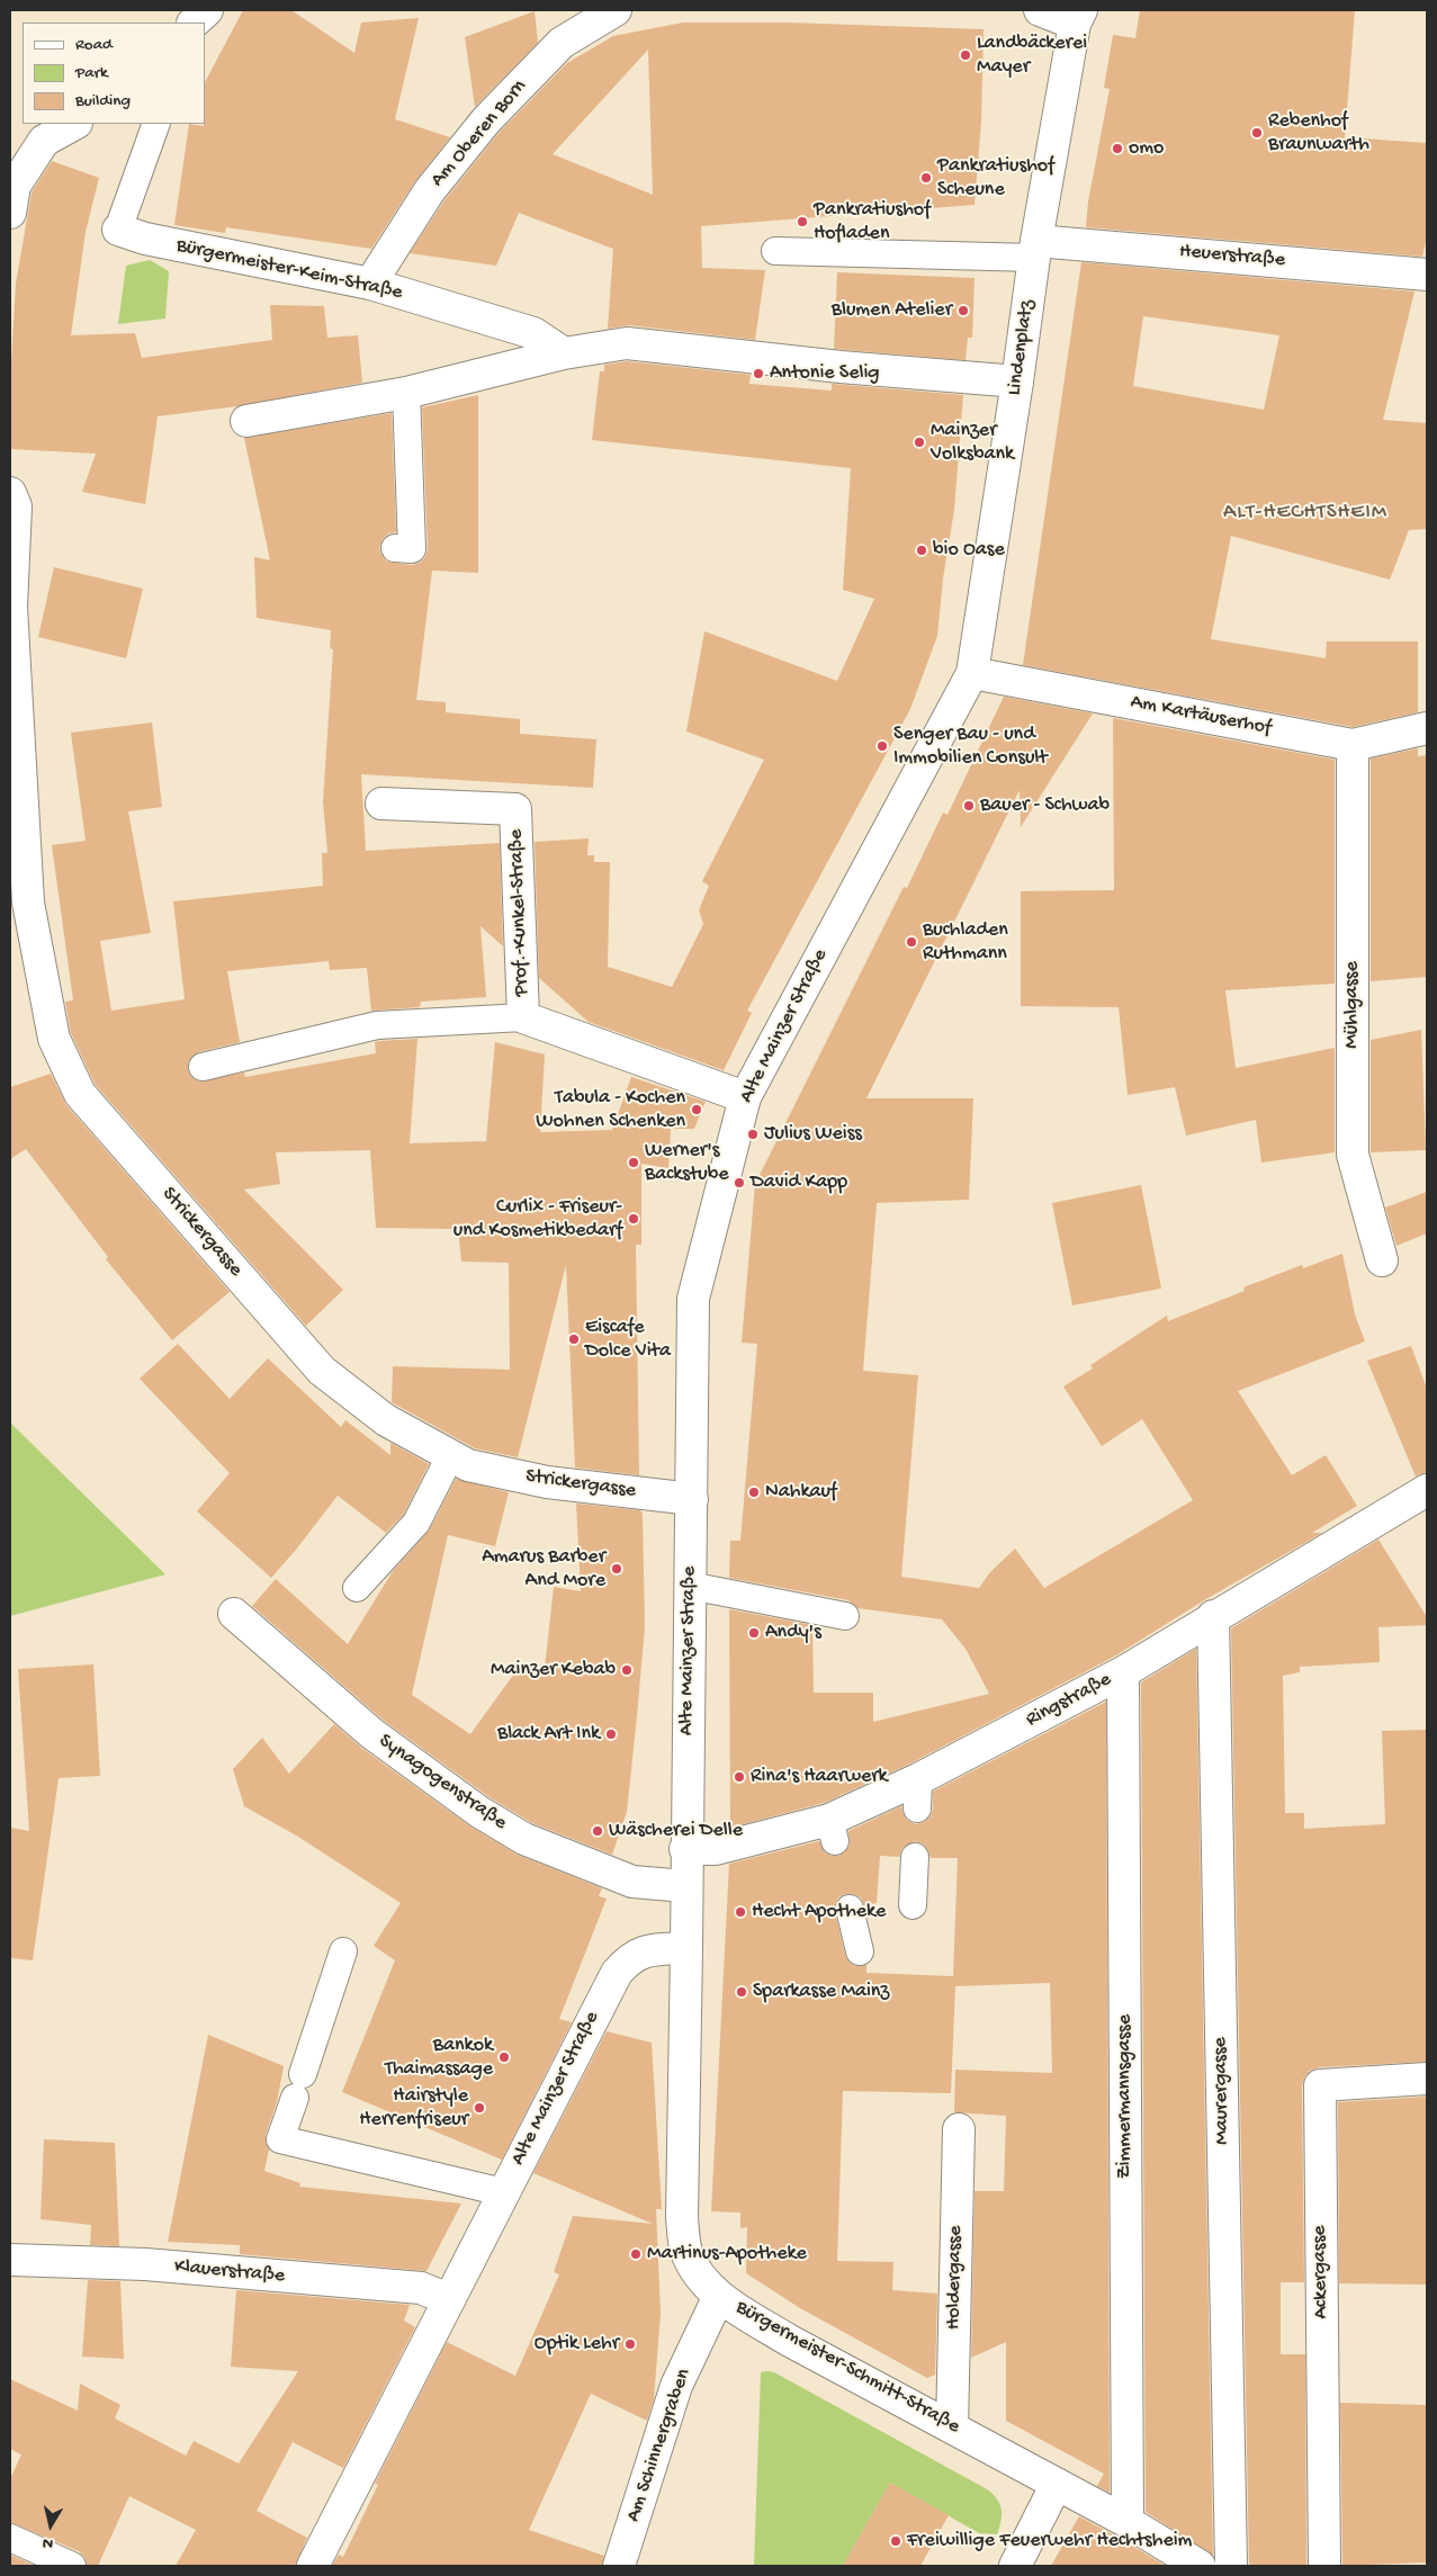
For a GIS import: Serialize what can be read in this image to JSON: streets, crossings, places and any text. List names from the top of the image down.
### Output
{
  "streets": {
    "street": [
      "Am Oberen Born",
      "Heuerstraße",
      "Bürgermeister-Keim-Straße",
      "Lindenplatz",
      "Am Kartäuserhof",
      "Prof.-Kunkel-Straße",
      "Mühlgasse",
      "Alte Mainzer Straße",
      "Strickergasse",
      "Ringstraße",
      "Synagogenstraße",
      "Maurergasse",
      "Zimmermannsgasse",
      "Klauerstraße",
      "Ackergasse",
      "Holdergasse",
      "Bürgermeister-Schmitt-Straße",
      "Am Schinnergraben"
    ]
  },
  "crossings": [
    ["Am Oberen Born", "Bürgermeister-Keim-Straße"],
    ["Heuerstraße", "Lindenplatz"],
    ["Lindenplatz", "Am Kartäuserhof"],
    ["Lindenplatz", "Alte Mainzer Straße"],
    ["Am Kartäuserhof", "Mühlgasse"],
    ["Am Kartäuserhof", "Alte Mainzer Straße"],
    ["Prof.-Kunkel-Straße", "Alte Mainzer Straße"],
    ["Alte Mainzer Straße", "Strickergasse"],
    ["Alte Mainzer Straße", "Ringstraße"],
    ["Alte Mainzer Straße", "Synagogenstraße"],
    ["Alte Mainzer Straße", "Klauerstraße"],
    ["Alte Mainzer Straße", "Bürgermeister-Schmitt-Straße"],
    ["Ringstraße", "Maurergasse"],
    ["Ringstraße", "Zimmermannsgasse"],
    ["Zimmermannsgasse", "Bürgermeister-Schmitt-Straße"],
    ["Holdergasse", "Bürgermeister-Schmitt-Straße"],
    ["Bürgermeister-Schmitt-Straße", "Am Schinnergraben"]
  ],
  "districts": ["ALT-HECHTSHEIM"],
  "places": [
    "Landbäckerei Mayer",
    "Rebenhof Braunwarth",
    "omo",
    "Pankratiushof Scheune",
    "Pankratiushof Hofladen",
    "Blumen Atelier",
    "Antonie Selig",
    "Mainzer Volksbank",
    "bio Oase",
    "Senger Bau - und Immobilien Consult",
    "Bauer - Schwab",
    "Buchladen Ruthmann",
    "Tabula - Kochen Wohnen Schenken",
    "Julius Weiss",
    "Werner's Backstube",
    "David Kapp",
    "Curlix - Friseur- und Kosmetikbedarf",
    "Eiscafe Dolce Vita",
    "Nahkauf",
    "Amarus Barber And More",
    "Andy's",
    "Mainzer Kebab",
    "Black Art Ink",
    "Rina's Haarwerk",
    "Wäscherei Delle",
    "Hecht Apotheke",
    "Sparkasse Mainz",
    "Bankok Thaimassage",
    "Hairstyle Herrenfriseur",
    "Martinus-Apotheke",
    "Optik Lehr",
    "Freiwillige Feuerwehr Hechtsheim"
  ],
  "legend": ["Road", "Park", "Building"],
  "north": "bottom"
}
